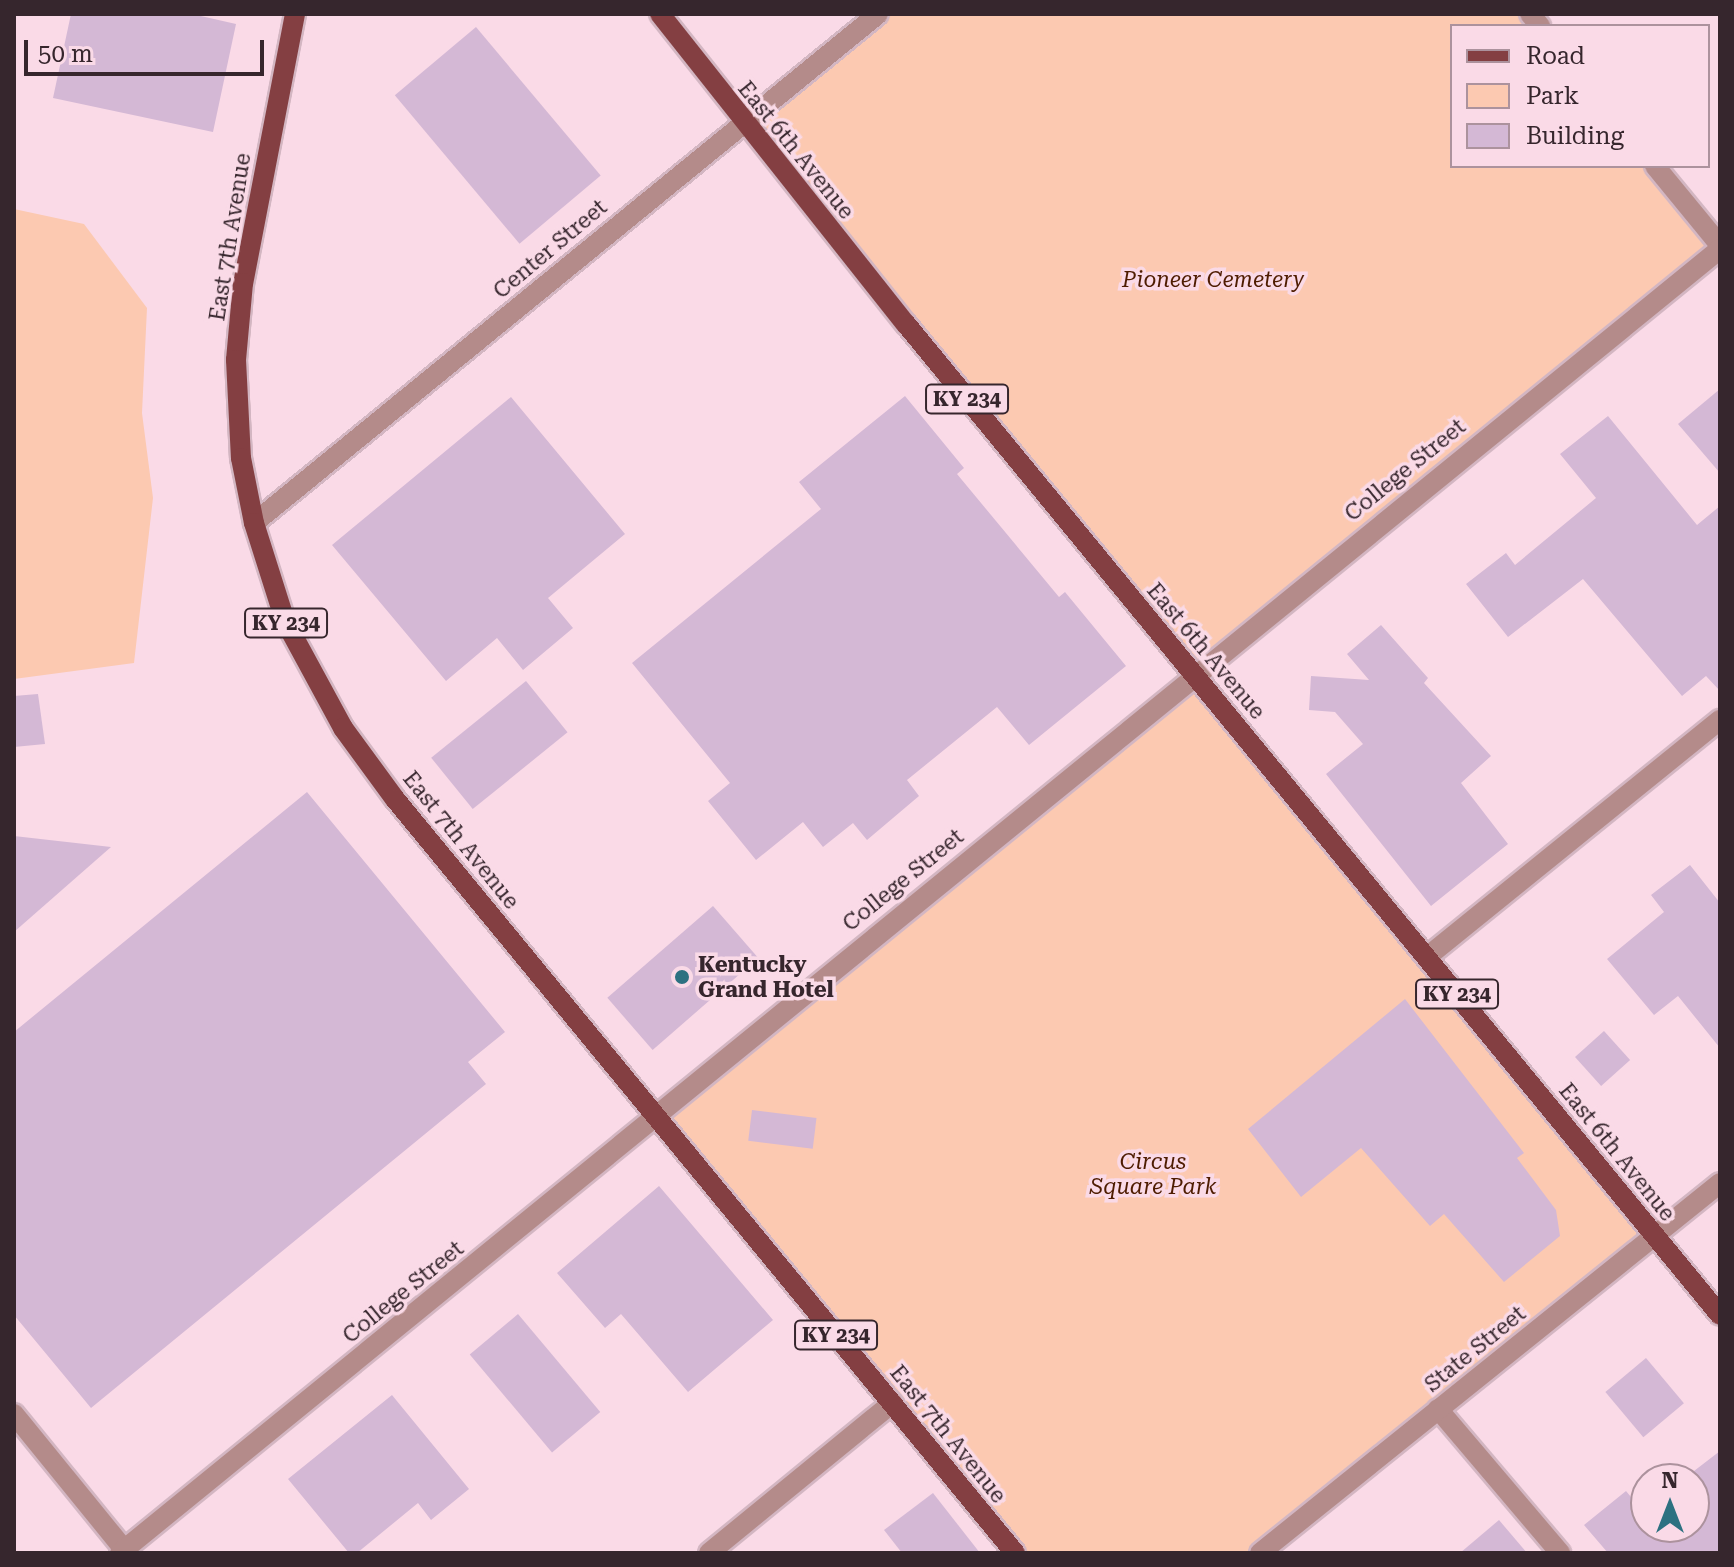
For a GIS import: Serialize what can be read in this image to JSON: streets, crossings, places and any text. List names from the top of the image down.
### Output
{
  "streets": {
    "main road": ["East 6th Avenue", "East 7th Avenue", "KY 234"],
    "street": ["Center Street", "College Street", "State Street"]
  },
  "crossings": [
    ["East 6th Avenue", "Center Street"],
    ["East 6th Avenue", "College Street"],
    ["East 6th Avenue", "State Street"],
    ["East 7th Avenue", "Center Street"],
    ["East 7th Avenue", "College Street"]
  ],
  "parks": ["Pioneer Cemetery", "Circus Square Park"],
  "places": ["Kentucky Grand Hotel"],
  "legend": ["Road", "Park", "Building"],
  "scale_bar": "50 m",
  "north": "top"
}
